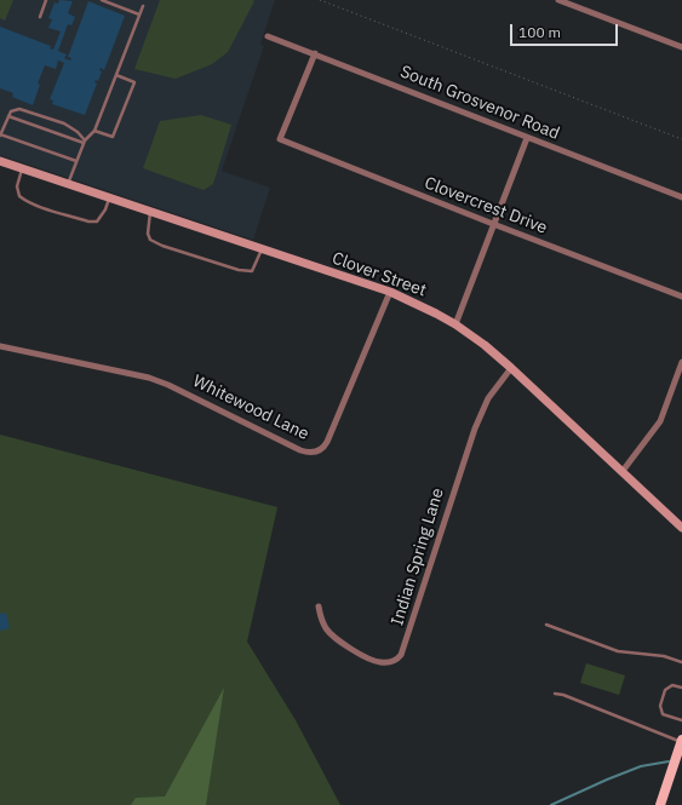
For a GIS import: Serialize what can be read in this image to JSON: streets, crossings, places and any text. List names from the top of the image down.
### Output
{
  "streets": {
    "main road": ["Clover Street"],
    "street": [
      "South Grosvenor Road",
      "Clovercrest Drive",
      "Whitewood Lane",
      "Indian Spring Lane"
    ]
  },
  "crossings": [
    ["South Grosvenor Road", "Clovercrest Drive"],
    ["Clover Street", "Whitewood Lane"],
    ["Clover Street", "Indian Spring Lane"]
  ],
  "scale_bar": "100 m"
}
